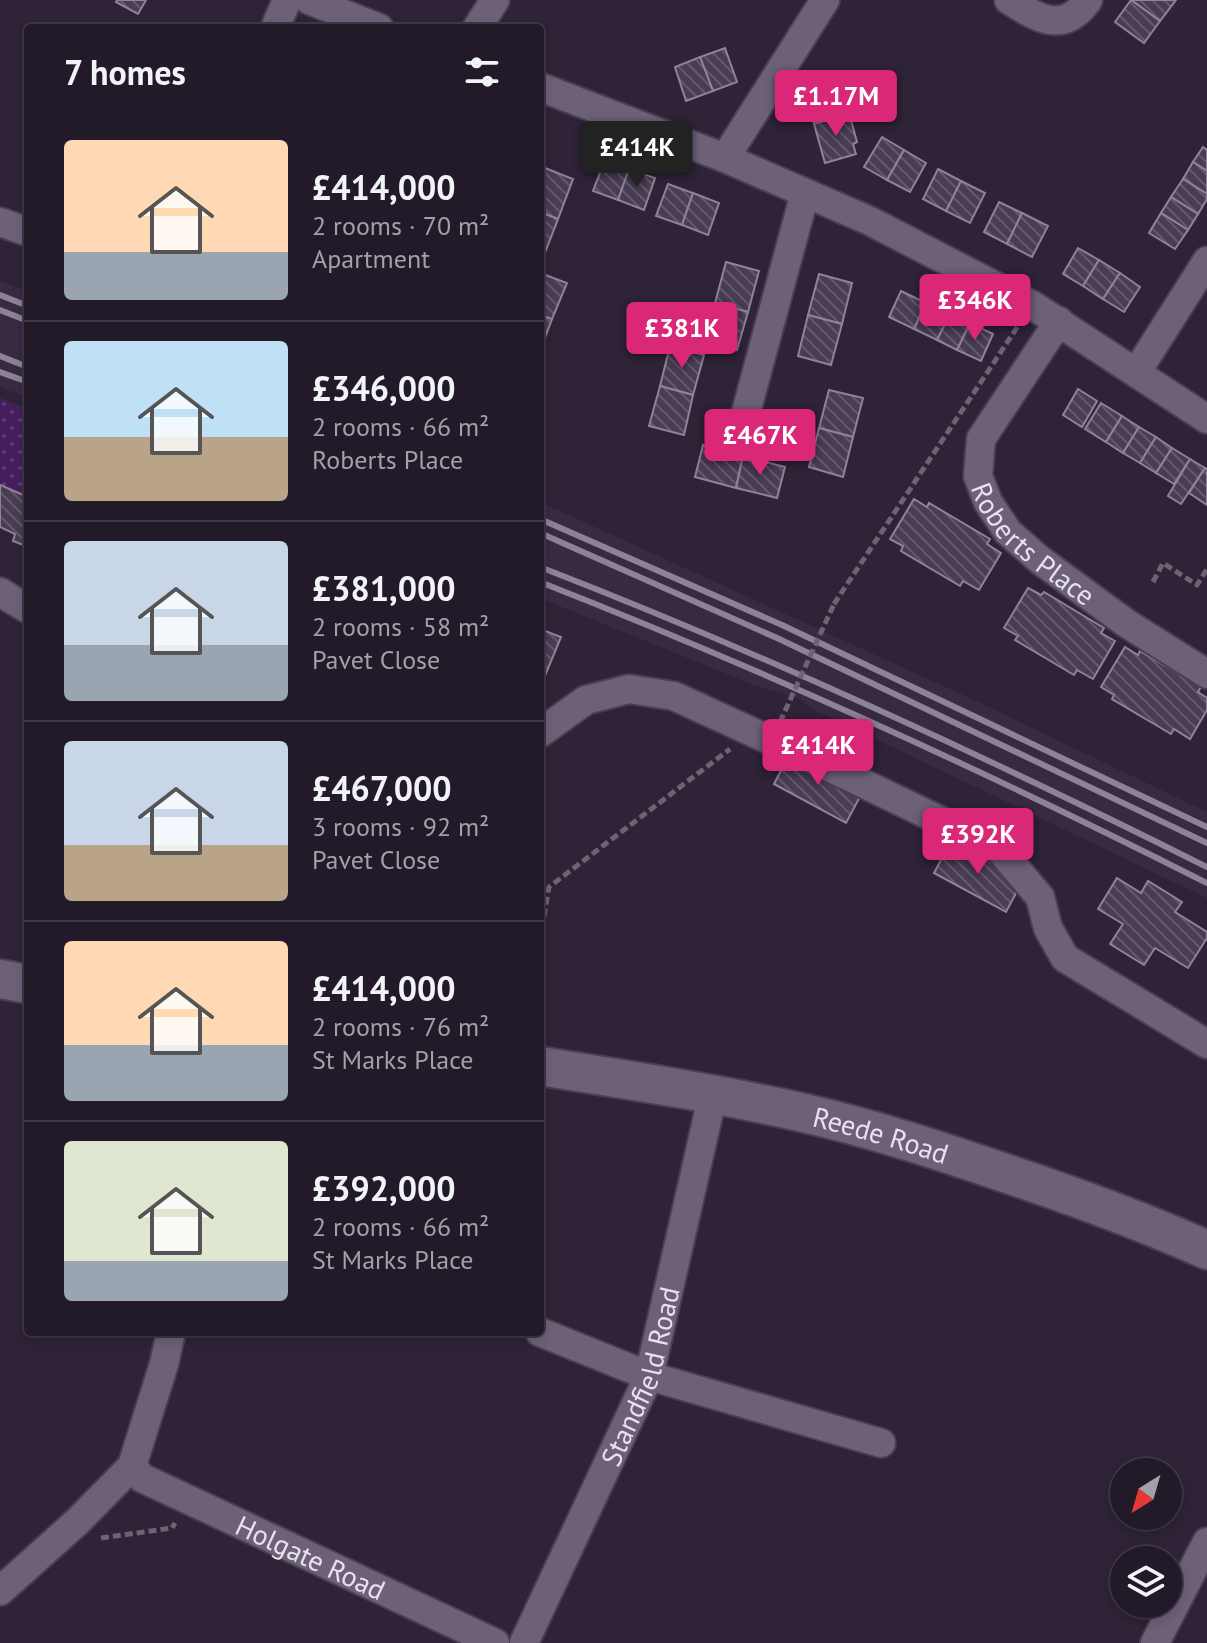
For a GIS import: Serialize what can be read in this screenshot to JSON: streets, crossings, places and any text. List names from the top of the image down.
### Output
{
  "streets": {
    "street": [
      "Roberts Place",
      "Reede Road",
      "Standfield Road",
      "Holgate Road"
    ]
  },
  "crossings": [
    ["Reede Road", "Standfield Road"]
  ],
  "north": "bottom left",
  "page": {
    "heading": "7 homes",
    "price": [
      "£1.17M",
      "£414K",
      "£346K",
      "£381K",
      "£467K",
      "£414K",
      "£392K"
    ],
    "list": [
      {
        "name": "£414,000",
        "note": "2 rooms · 70 m² · Apartment"
      },
      {
        "name": "£346,000",
        "note": "2 rooms · 66 m² · Roberts Place"
      },
      {
        "name": "£381,000",
        "note": "2 rooms · 58 m² · Pavet Close"
      },
      {
        "name": "£467,000",
        "note": "3 rooms · 92 m² · Pavet Close"
      },
      {
        "name": "£414,000",
        "note": "2 rooms · 76 m² · St Marks Place"
      },
      {
        "name": "£392,000",
        "note": "2 rooms · 66 m² · St Marks Place"
      }
    ]
  }
}
